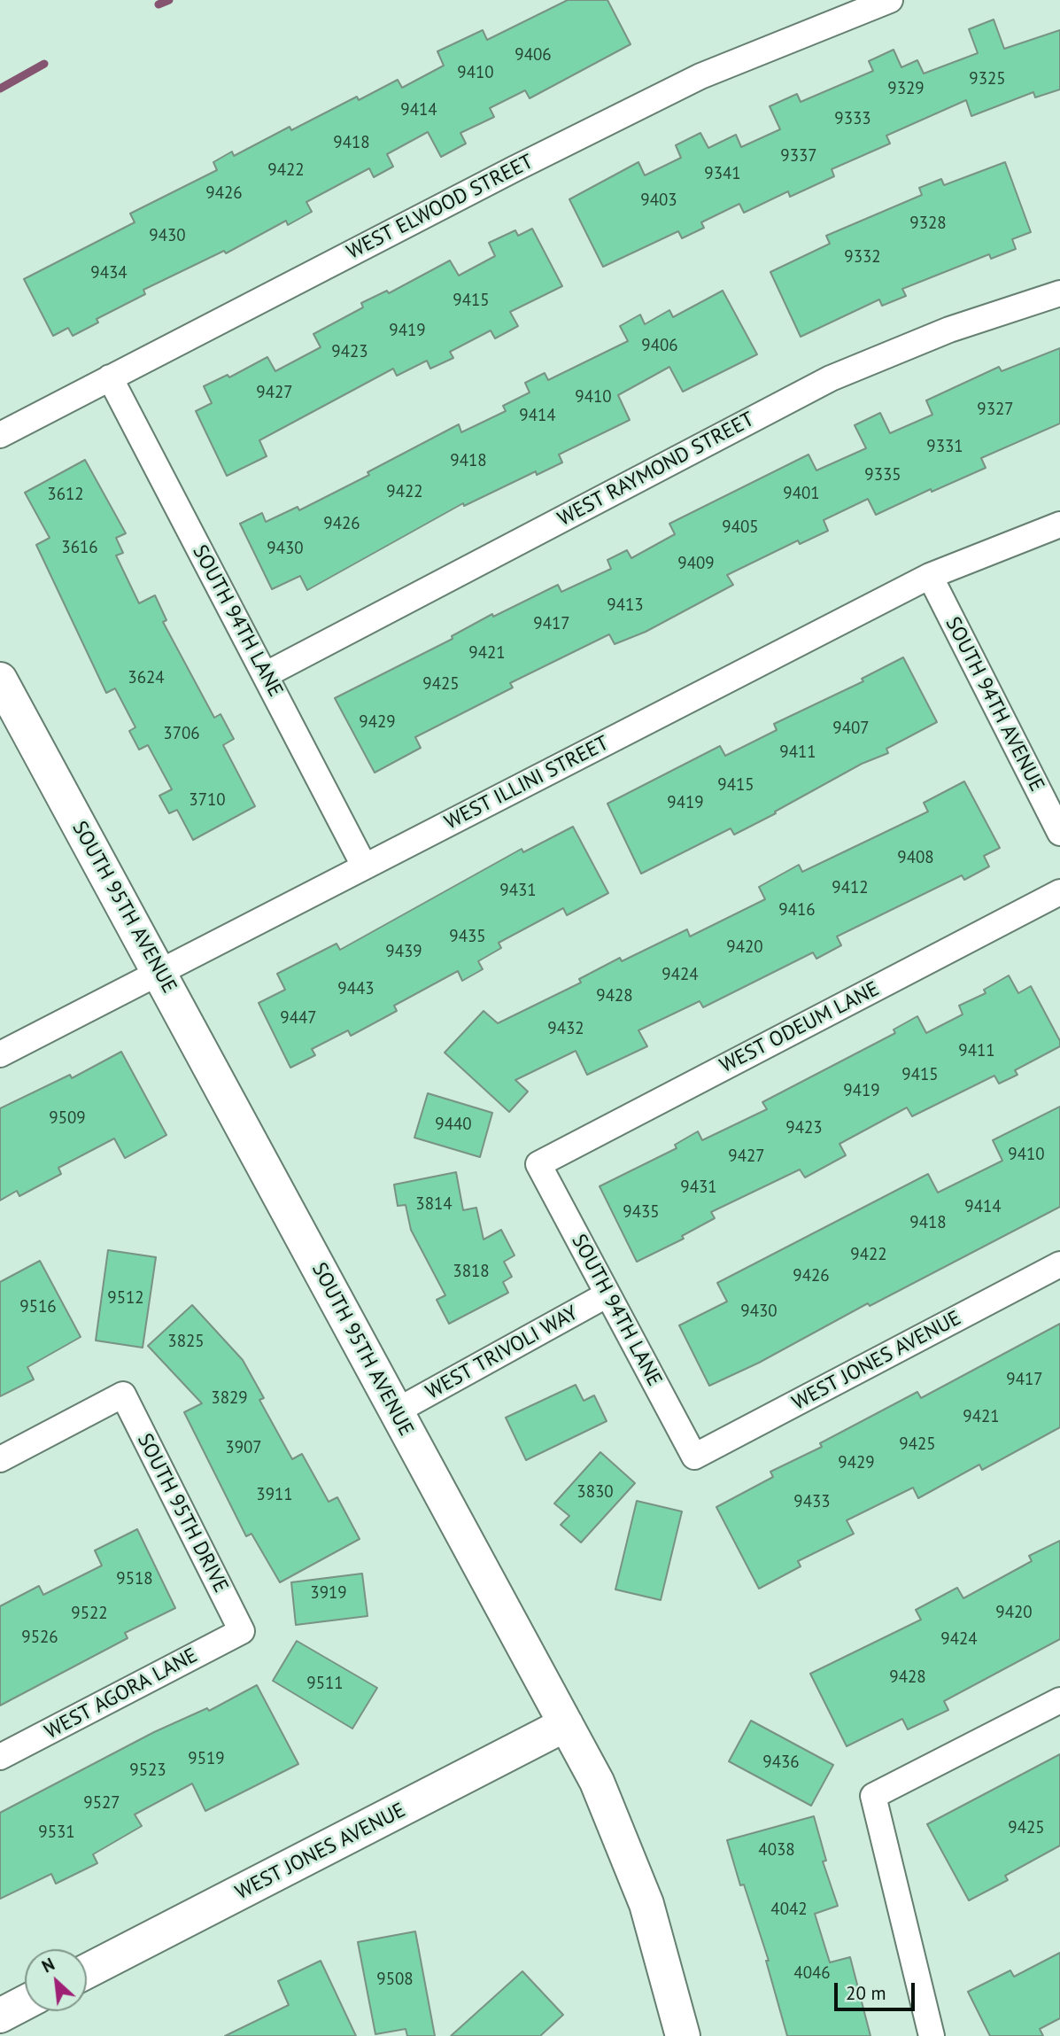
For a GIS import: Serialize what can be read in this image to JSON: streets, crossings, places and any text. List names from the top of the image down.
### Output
{
  "streets": {
    "street": [
      "WEST ELWOOD STREET",
      "WEST RAYMOND STREET",
      "SOUTH 94TH LANE",
      "SOUTH 94TH AVENUE",
      "WEST ILLINI STREET",
      "SOUTH 95TH AVENUE",
      "WEST ODEUM LANE",
      "WEST TRIVOLI WAY",
      "WEST JONES AVENUE",
      "SOUTH 95TH DRIVE",
      "WEST AGORA LANE"
    ]
  },
  "crossings": [
    ["WEST ELWOOD STREET", "SOUTH 94TH LANE"],
    ["WEST RAYMOND STREET", "SOUTH 94TH LANE"],
    ["SOUTH 94TH LANE", "WEST ILLINI STREET"],
    ["SOUTH 94TH LANE", "WEST ODEUM LANE"],
    ["SOUTH 94TH LANE", "WEST TRIVOLI WAY"],
    ["SOUTH 94TH LANE", "WEST JONES AVENUE"],
    ["SOUTH 94TH AVENUE", "WEST ILLINI STREET"],
    ["WEST ILLINI STREET", "SOUTH 95TH AVENUE"],
    ["SOUTH 95TH AVENUE", "WEST TRIVOLI WAY"],
    ["SOUTH 95TH AVENUE", "WEST JONES AVENUE"],
    ["SOUTH 95TH DRIVE", "WEST AGORA LANE"]
  ],
  "house_numbers": [
    "9406",
    "9410",
    "9325",
    "9329",
    "9414",
    "9333",
    "9418",
    "9337",
    "9422",
    "9341",
    "9426",
    "9403",
    "9328",
    "9430",
    "9332",
    "9434",
    "9415",
    "9419",
    "9406",
    "9423",
    "9427",
    "9410",
    "9327",
    "9414",
    "9331",
    "9418",
    "9335",
    "9422",
    "9401",
    "3612",
    "9426",
    "9405",
    "3616",
    "9430",
    "9409",
    "9413",
    "9417",
    "9421",
    "3624",
    "9425",
    "9429",
    "9407",
    "3706",
    "9411",
    "9415",
    "3710",
    "9419",
    "9408",
    "9412",
    "9431",
    "9416",
    "9435",
    "9420",
    "9439",
    "9424",
    "9443",
    "9428",
    "9447",
    "9432",
    "9411",
    "9415",
    "9419",
    "9509",
    "9440",
    "9423",
    "9410",
    "9427",
    "9431",
    "3814",
    "9414",
    "9435",
    "9418",
    "9422",
    "3818",
    "9426",
    "9512",
    "9516",
    "9430",
    "3825",
    "9417",
    "3829",
    "9421",
    "9425",
    "3907",
    "9429",
    "3830",
    "3911",
    "9433",
    "9518",
    "3919",
    "9420",
    "9522",
    "9526",
    "9424",
    "9428",
    "9511",
    "9519",
    "9436",
    "9523",
    "9527",
    "9425",
    "9531",
    "4038",
    "4042",
    "4046",
    "9508"
  ],
  "scale_bar": "20 m",
  "north": "top left"
}
